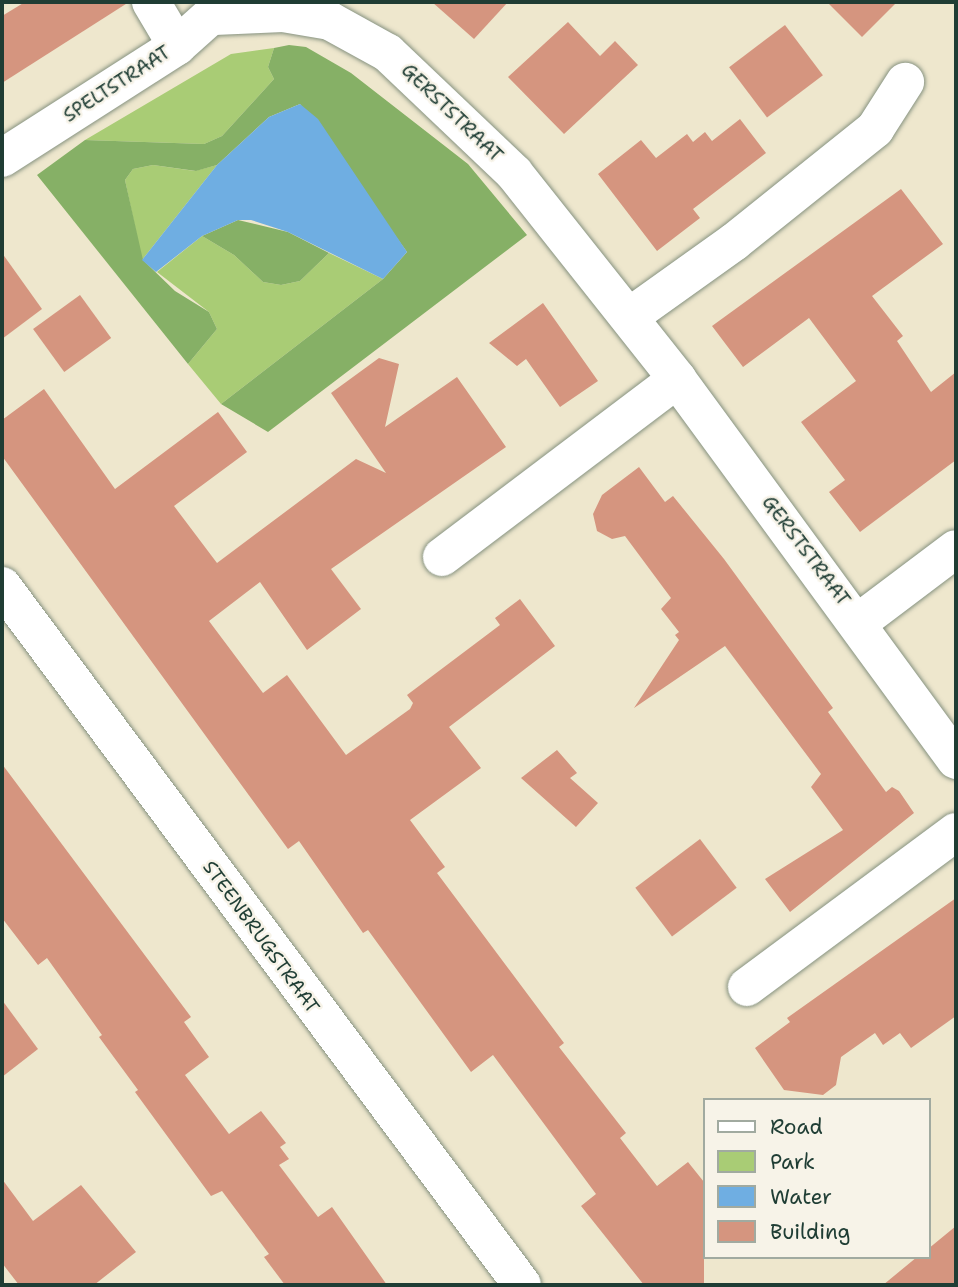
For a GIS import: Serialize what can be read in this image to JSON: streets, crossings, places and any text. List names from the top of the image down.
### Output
{
  "streets": {
    "street": ["SPELTSTRAAT", "GERSTSTRAAT", "STEENBRUGSTRAAT"]
  },
  "crossings": [
    ["SPELTSTRAAT", "GERSTSTRAAT"]
  ],
  "legend": [
    "Road",
    "Park",
    "Water",
    "Building"
  ]
}
